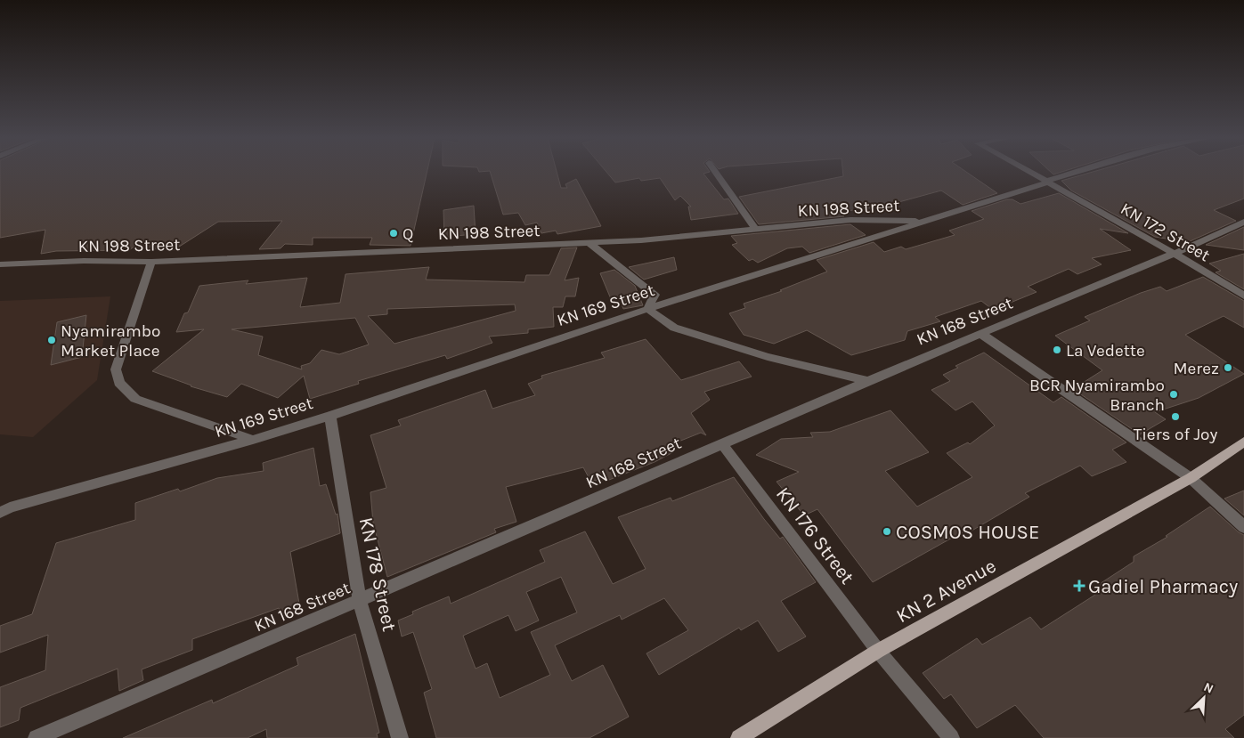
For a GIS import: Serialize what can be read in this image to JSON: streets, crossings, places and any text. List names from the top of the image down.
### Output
{
  "streets": {
    "main road": ["KN 2 Avenue"],
    "street": [
      "KN 198 Street",
      "KN 172 Street",
      "KN 169 Street",
      "KN 168 Street",
      "KN 176 Street",
      "KN 178 Street"
    ]
  },
  "crossings": [
    ["KN 198 Street", "KN 169 Street"],
    ["KN 172 Street", "KN 169 Street"],
    ["KN 172 Street", "KN 168 Street"],
    ["KN 169 Street", "KN 178 Street"],
    ["KN 168 Street", "KN 176 Street"],
    ["KN 168 Street", "KN 178 Street"],
    ["KN 176 Street", "KN 2 Avenue"]
  ],
  "places": {
    "other": [
      "Q",
      "Nyamirambo Market Place",
      "La Vedette",
      "Merez",
      "BCR Nyamirambo Branch",
      "Tiers of Joy",
      "COSMOS HOUSE"
    ],
    "health": ["Gadiel Pharmacy"]
  },
  "north": "top right"
}
